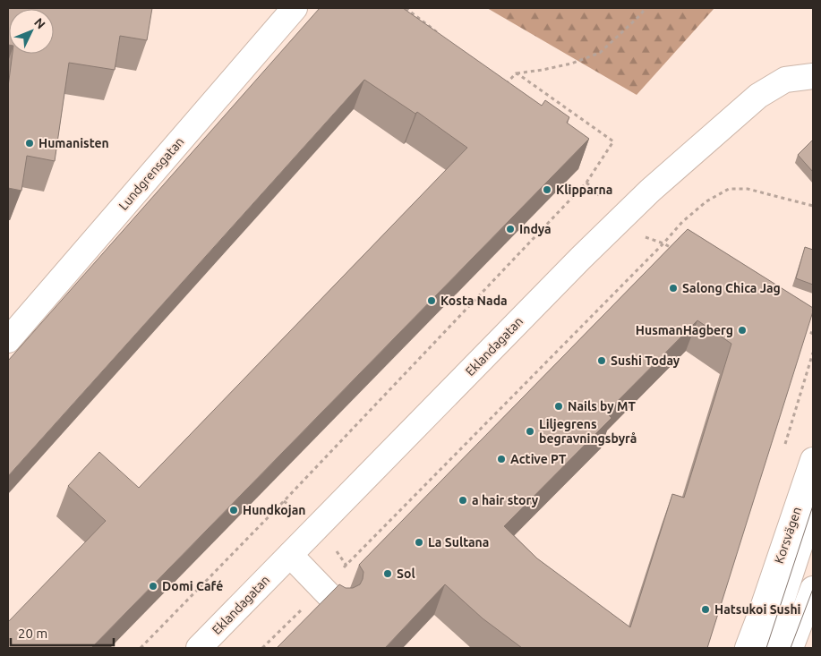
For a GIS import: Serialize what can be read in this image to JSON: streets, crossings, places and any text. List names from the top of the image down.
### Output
{
  "streets": {
    "street": ["Lundgrensgatan", "Eklandagatan", "Korsvägen"]
  },
  "places": [
    "Humanisten",
    "Klipparna",
    "Indya",
    "Salong Chica Jag",
    "Kosta Nada",
    "HusmanHagberg",
    "Sushi Today",
    "Nails by MT",
    "Liljegrens begravningsbyrå",
    "Active PT",
    "a hair story",
    "Hundkojan",
    "La Sultana",
    "Sol",
    "Domi Café",
    "Hatsukoi Sushi"
  ],
  "scale_bar": "20 m",
  "north": "top right"
}
